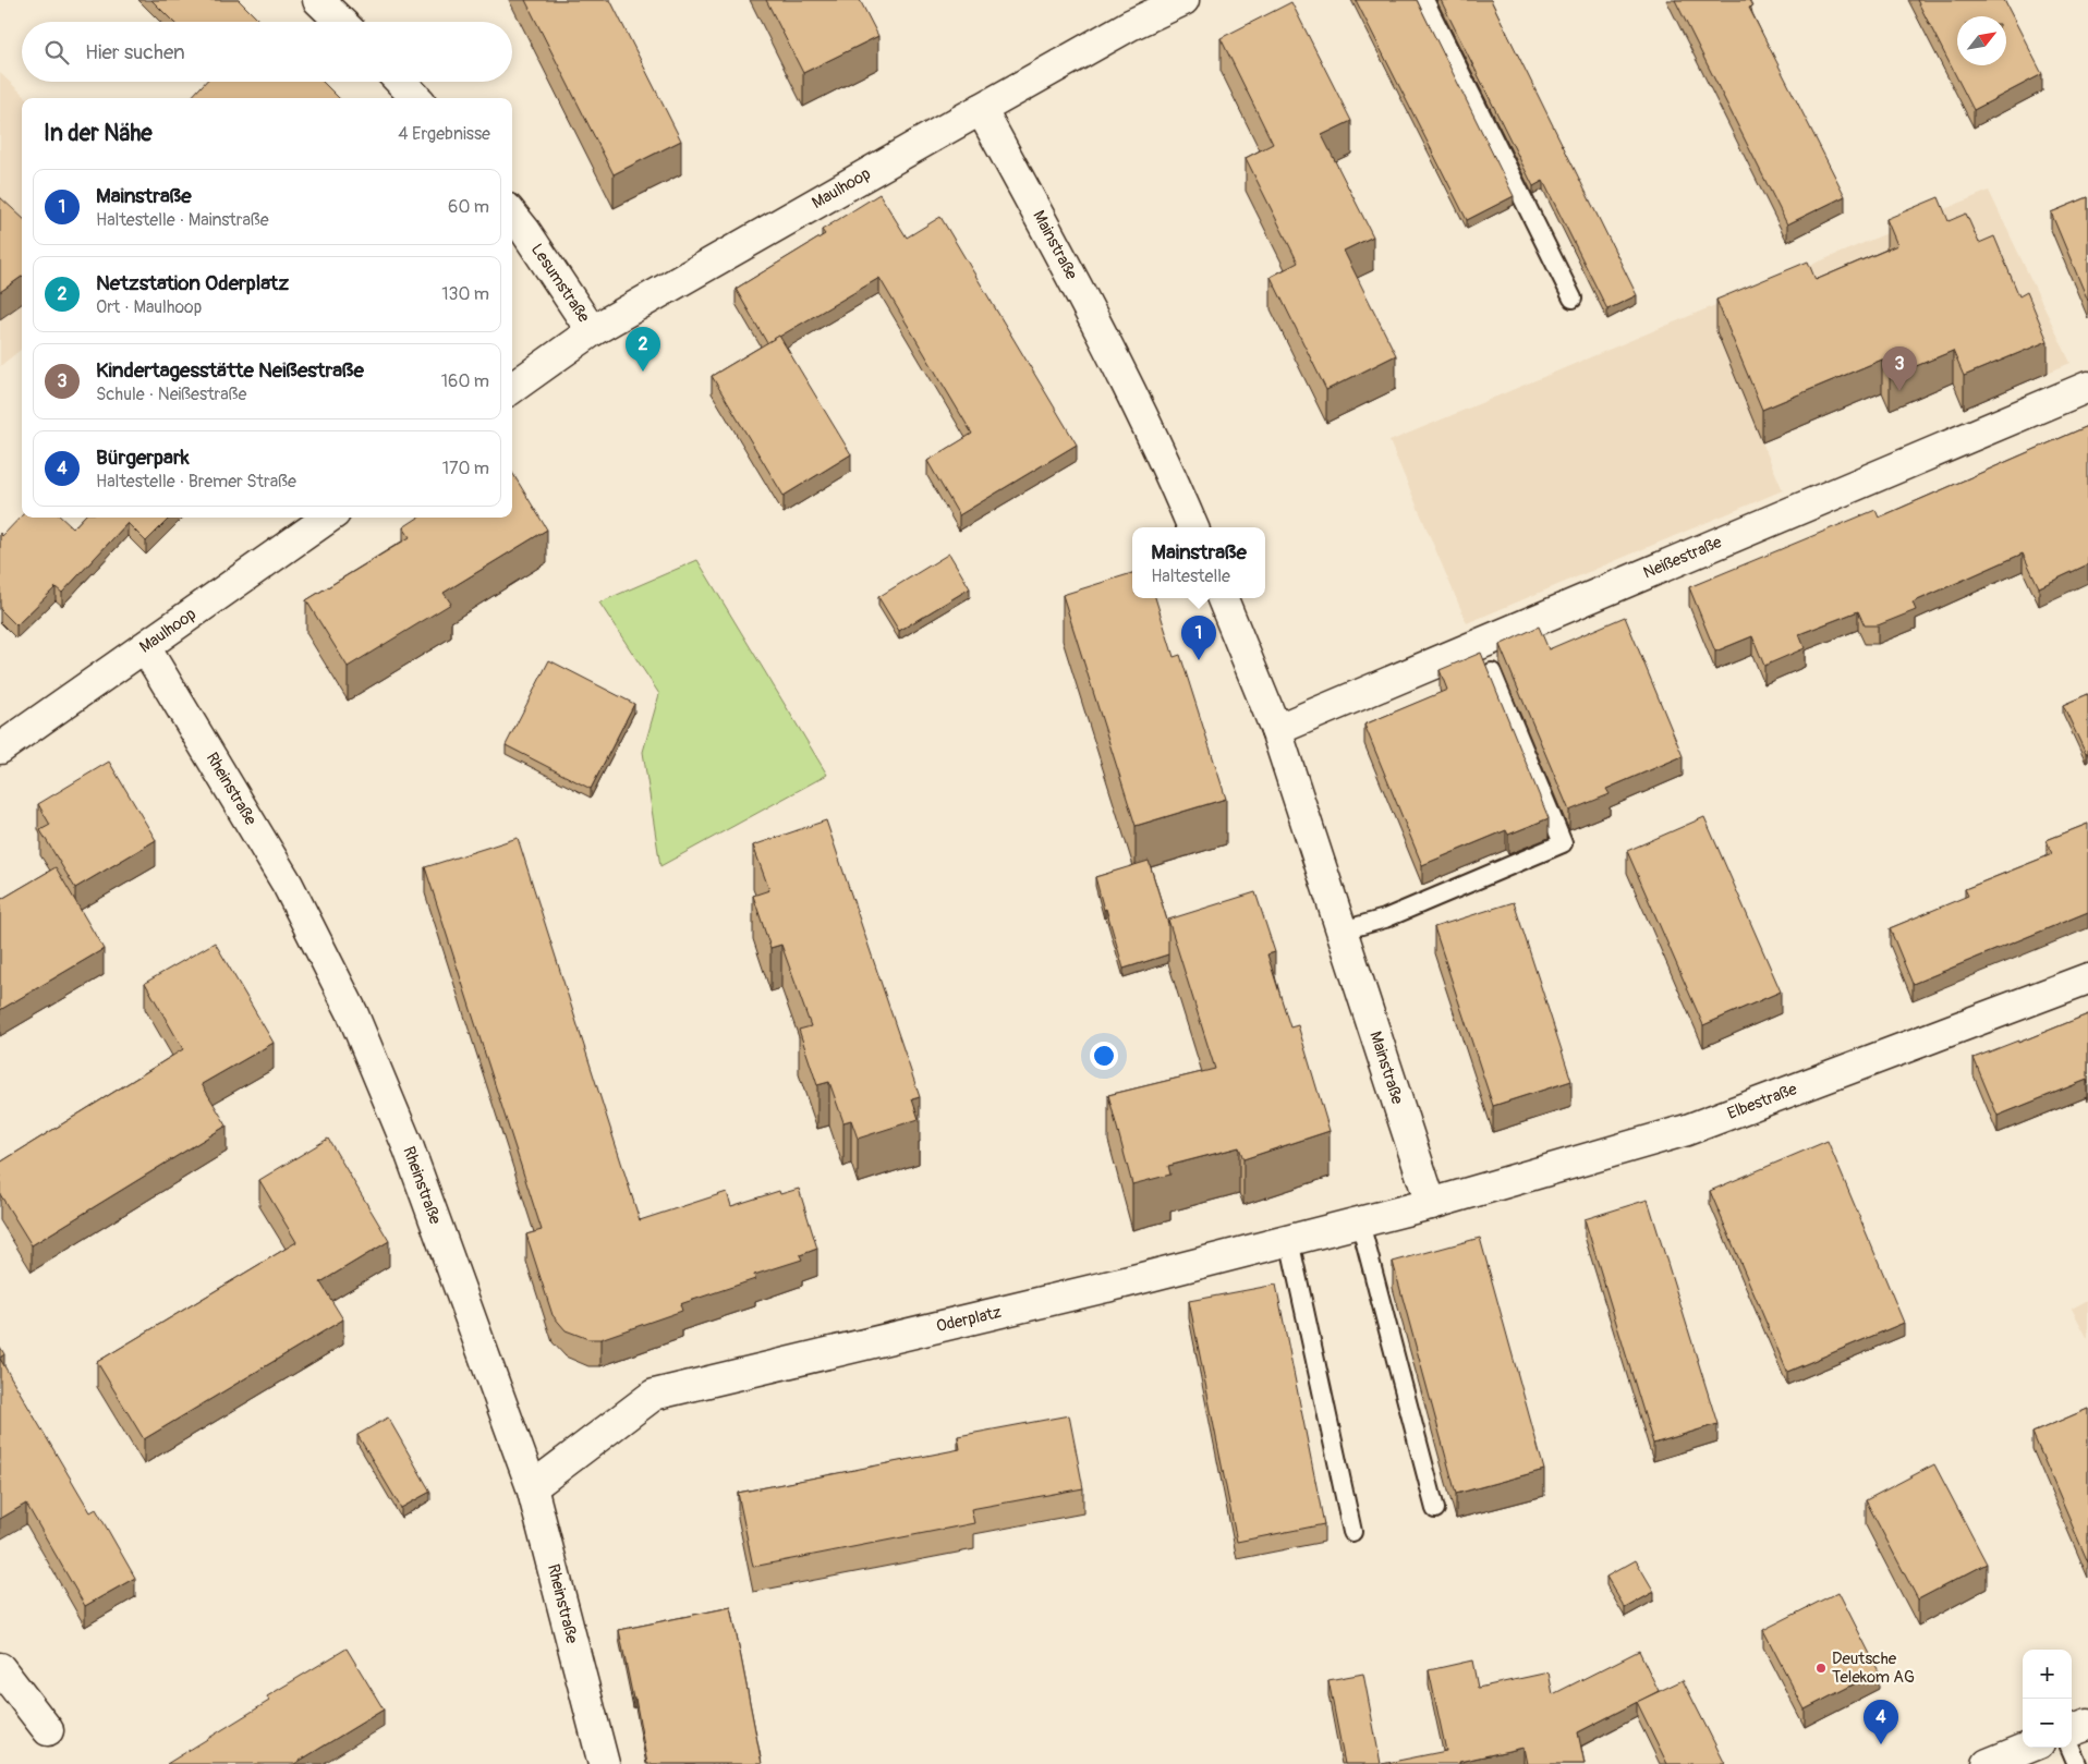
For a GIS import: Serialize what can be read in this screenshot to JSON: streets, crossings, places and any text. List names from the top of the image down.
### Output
{
  "streets": {
    "street": [
      "Maulhoop",
      "Mainstraße",
      "Lesumstraße",
      "Neißestraße",
      "Rheinstraße",
      "Elbestraße",
      "Oderplatz"
    ]
  },
  "crossings": [
    ["Maulhoop", "Mainstraße"],
    ["Maulhoop", "Lesumstraße"],
    ["Maulhoop", "Rheinstraße"],
    ["Mainstraße", "Neißestraße"],
    ["Mainstraße", "Elbestraße"],
    ["Mainstraße", "Oderplatz"],
    ["Rheinstraße", "Oderplatz"],
    ["Elbestraße", "Oderplatz"]
  ],
  "places": ["Deutsche Telekom AG"],
  "north": "top right",
  "page": {
    "search": "Hier suchen",
    "heading": ["In der Nähe", "4 Ergebnisse"],
    "list": [
      {
        "mark": "1",
        "name": "Mainstraße",
        "note": "Haltestelle · Mainstraße",
        "value": "60 m"
      },
      {
        "mark": "2",
        "name": "Netzstation Oderplatz",
        "note": "Ort · Maulhoop",
        "value": "130 m"
      },
      {
        "mark": "3",
        "name": "Kindertagesstätte Neißestraße",
        "note": "Schule · Neißestraße",
        "value": "160 m"
      },
      {
        "mark": "4",
        "name": "Bürgerpark",
        "note": "Haltestelle · Bremer Straße",
        "value": "170 m"
      }
    ],
    "pins": [
      "2",
      "3",
      "1",
      "4"
    ],
    "popup": ["Mainstraße", "Haltestelle"],
    "map_buttons": ["+", "−"]
  }
}
